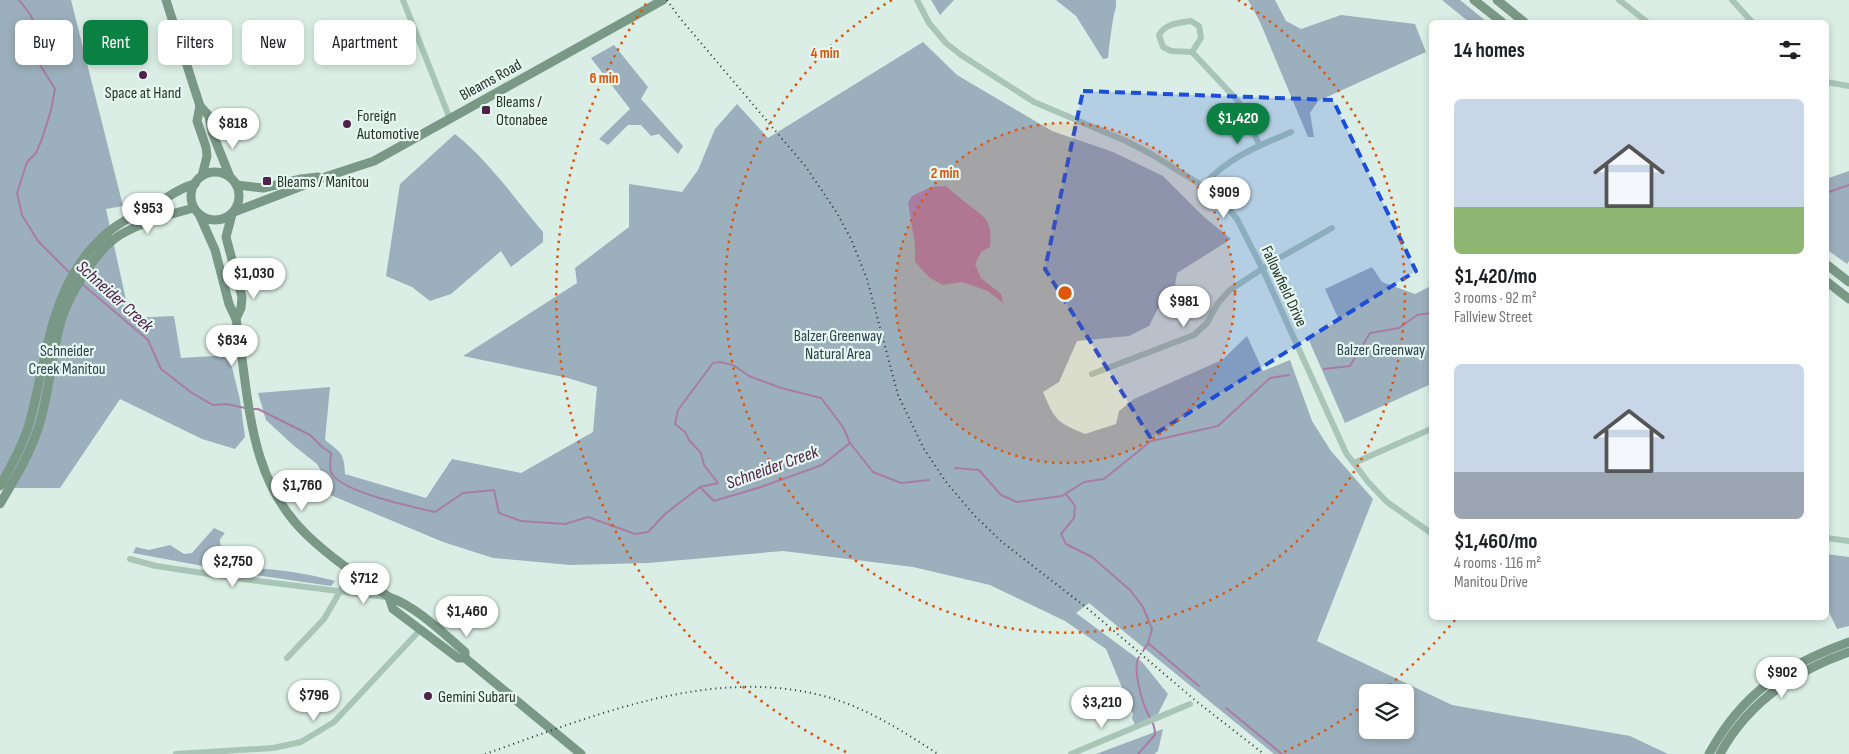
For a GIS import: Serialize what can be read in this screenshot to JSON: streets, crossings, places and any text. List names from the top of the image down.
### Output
{
  "streets": {
    "main road": ["Bleams Road"],
    "street": ["Fallowfield Drive"]
  },
  "water": ["Schneider Creek"],
  "parks": ["Balzer Greenway Natural Area", "Balzer Greenway", "Schneider Creek Manitou"],
  "places": {
    "other": ["Space at Hand", "Foreign Automotive", "Gemini Subaru"],
    "transit": ["Bleams / Otonabee", "Bleams / Manitou"]
  },
  "page": {
    "chip": [
      "Buy",
      "Rent",
      "Filters",
      "New",
      "Apartment"
    ],
    "heading": "14 homes",
    "list": [
      {
        "name": "$1,420/mo",
        "note": "3 rooms · 92 m² · Fallview Street"
      },
      {
        "name": "$1,460/mo",
        "note": "4 rooms · 116 m² · Manitou Drive"
      }
    ],
    "price": [
      "$1,420",
      "$818",
      "$909",
      "$953",
      "$1,030",
      "$981",
      "$634",
      "$1,760",
      "$2,750",
      "$712",
      "$1,460",
      "$902",
      "$796",
      "$3,210"
    ]
  },
  "rings": ["4 min", "6 min", "2 min"]
}
